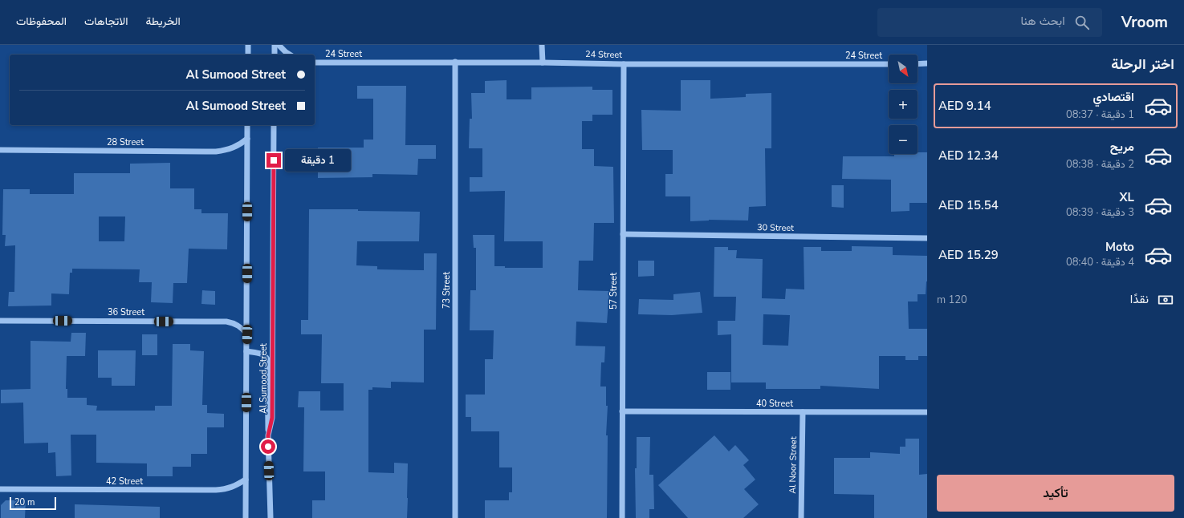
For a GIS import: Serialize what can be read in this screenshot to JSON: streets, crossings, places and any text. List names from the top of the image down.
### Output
{
  "streets": {
    "street": [
      "24 Street",
      "28 Street",
      "30 Street",
      "73 Street",
      "57 Street",
      "36 Street",
      "Al Sumood Street",
      "40 Street",
      "Al Noor Street",
      "42 Street"
    ]
  },
  "crossings": [
    ["24 Street", "73 Street"],
    ["24 Street", "57 Street"],
    ["28 Street", "Al Sumood Street"],
    ["30 Street", "57 Street"],
    ["57 Street", "40 Street"],
    ["36 Street", "Al Sumood Street"],
    ["Al Sumood Street", "42 Street"],
    ["40 Street", "Al Noor Street"]
  ],
  "scale_bar": "20 m",
  "north": "bottom right",
  "page": {
    "header": "Vroom",
    "search": "ابحث هنا",
    "nav": ["الخريطة", "الاتجاهات", "المحفوظات"],
    "heading": "اختر الرحلة",
    "map_buttons": ["+", "−"],
    "banner": ["Al Sumood Street", "Al Sumood Street"],
    "list": [
      {
        "name": "اقتصادي",
        "note": "1 دقيقة · 08:37",
        "value": "AED 9.14"
      },
      {
        "name": "مريح",
        "note": "2 دقيقة · 08:38",
        "value": "AED 12.34"
      },
      {
        "name": "XL",
        "note": "3 دقيقة · 08:39",
        "value": "AED 15.54"
      },
      {
        "name": "Moto",
        "note": "4 دقيقة · 08:40",
        "value": "AED 15.29"
      }
    ],
    "bubble": "1 دقيقة",
    "pay": ["نقدًا", "120 m"],
    "buttons": "تأكيد",
    "scale": "20 m"
  }
}
